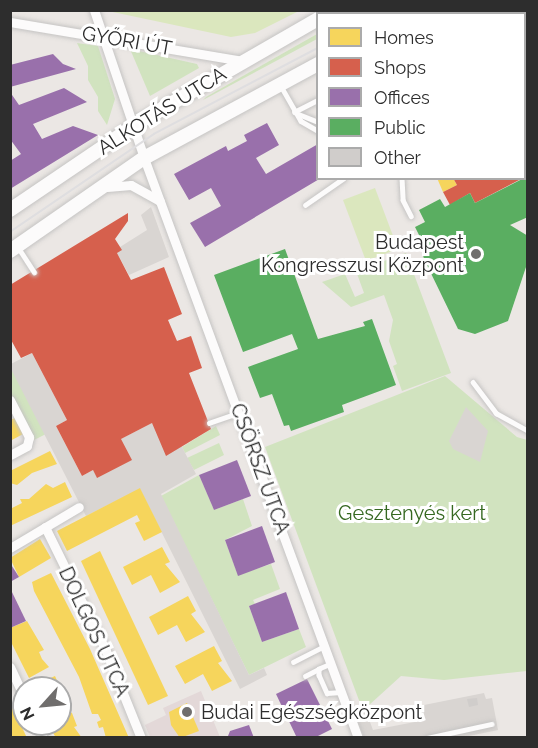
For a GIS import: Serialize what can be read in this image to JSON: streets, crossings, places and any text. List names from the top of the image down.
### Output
{
  "streets": {
    "main road": ["ALKOTÁS UTCA"],
    "street": ["GYŐRI ÚT", "CSÖRSZ UTCA", "DOLGOS UTCA"]
  },
  "crossings": [
    ["GYŐRI ÚT", "ALKOTÁS UTCA"],
    ["GYŐRI ÚT", "CSÖRSZ UTCA"],
    ["ALKOTÁS UTCA", "CSÖRSZ UTCA"]
  ],
  "parks": ["Gesztenyés kert"],
  "places": ["Budapest Kongresszusi Központ", "Budai Egészségközpont"],
  "legend": [
    "Homes",
    "Shops",
    "Offices",
    "Public",
    "Other"
  ],
  "north": "bottom left"
}
